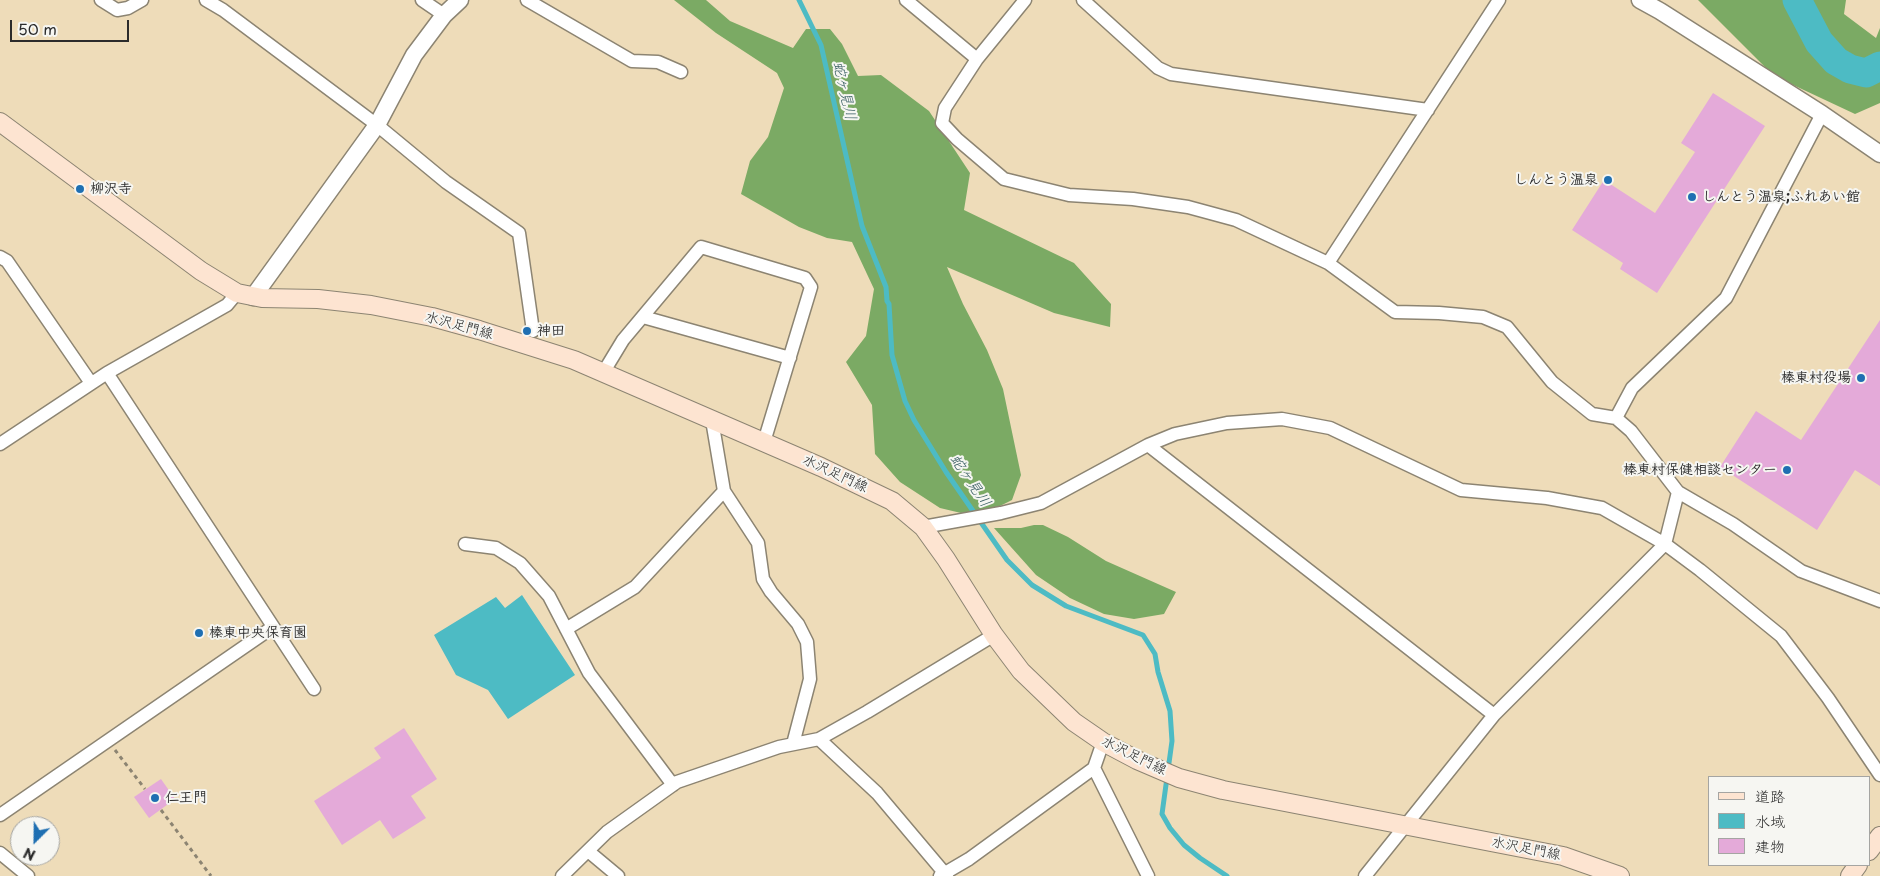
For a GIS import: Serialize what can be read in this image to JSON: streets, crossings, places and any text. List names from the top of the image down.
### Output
{
  "streets": {
    "main road": ["水沢足門線"]
  },
  "water": ["蛇ヶ見川"],
  "places": [
    "しんとう温泉",
    "柳沢寺",
    "しんとう温泉;ふれあい館",
    "神田",
    "榛東村役場",
    "榛東村保健相談センター",
    "榛東中央保育園",
    "仁王門"
  ],
  "legend": ["道路", "水域", "建物"],
  "scale_bar": "50 m",
  "north": "bottom left"
}
